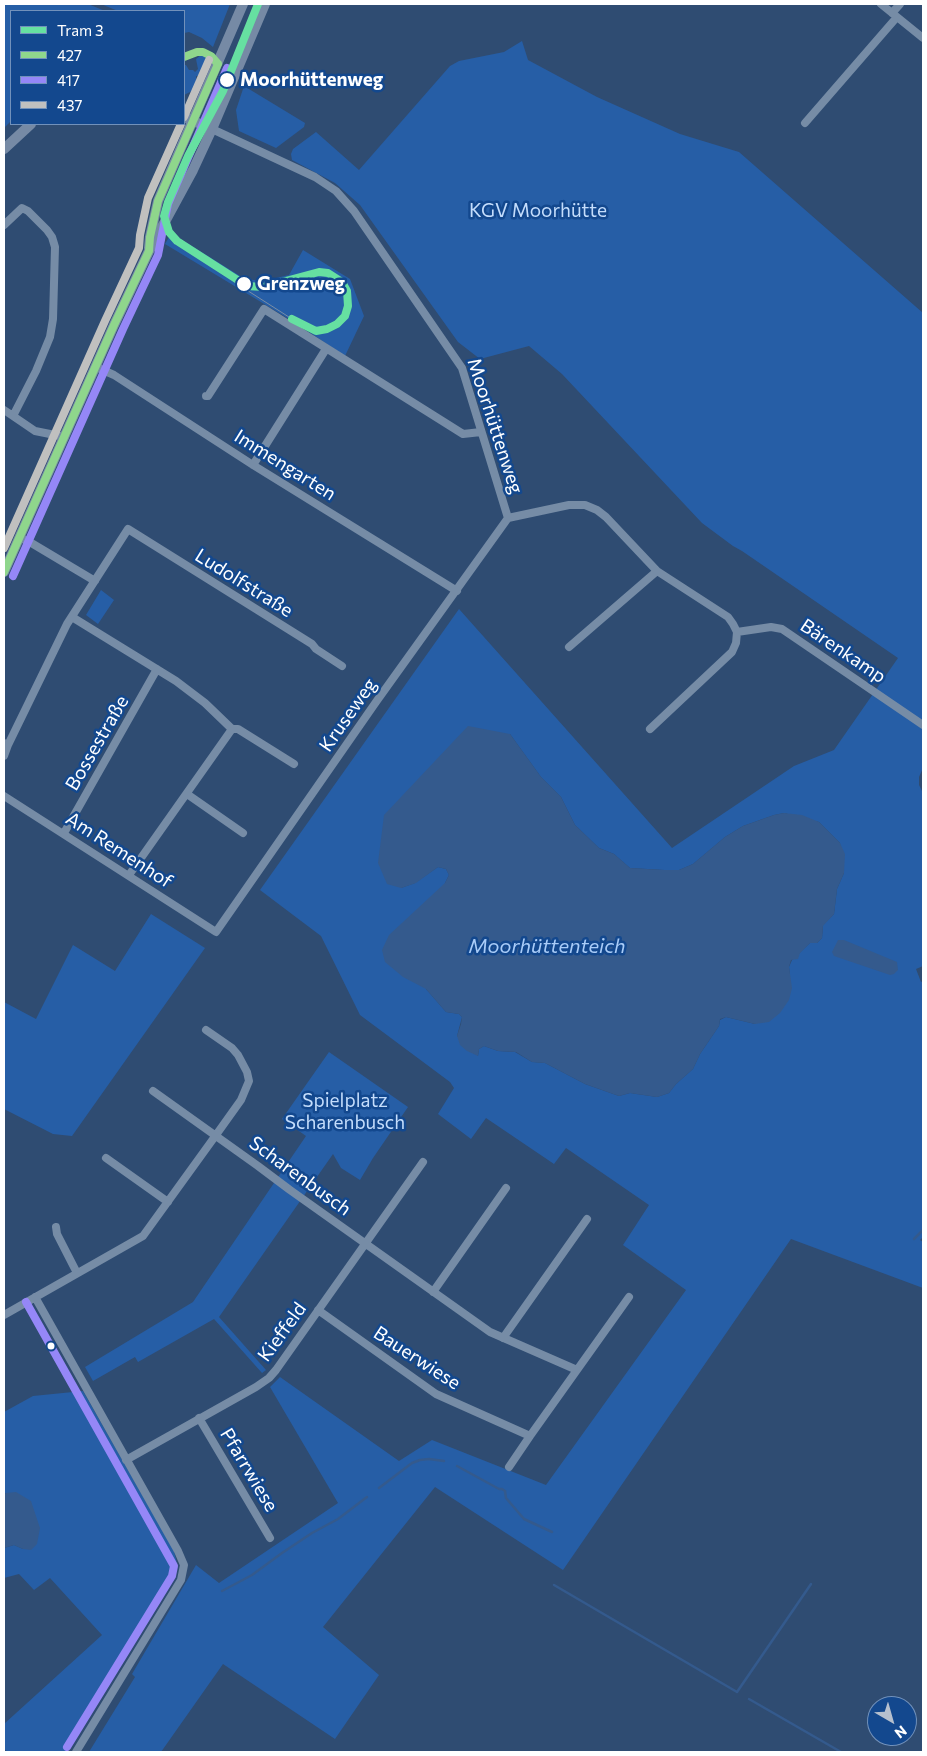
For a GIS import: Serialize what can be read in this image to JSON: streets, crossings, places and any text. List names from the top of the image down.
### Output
{
  "streets": {
    "street": [
      "Moorhüttenweg",
      "Immengarten",
      "Ludolfstraße",
      "Bärenkamp",
      "Kruseweg",
      "Bossestraße",
      "Am Remenhof",
      "Scharenbusch",
      "Kieffeld",
      "Bauerwiese",
      "Pfarrwiese"
    ]
  },
  "crossings": [
    ["Moorhüttenweg", "Kruseweg"],
    ["Immengarten", "Kruseweg"],
    ["Kruseweg", "Am Remenhof"],
    ["Bossestraße", "Am Remenhof"],
    ["Scharenbusch", "Kieffeld"],
    ["Kieffeld", "Bauerwiese"],
    ["Kieffeld", "Pfarrwiese"]
  ],
  "water": ["Moorhüttenteich"],
  "parks": ["KGV Moorhütte", "Spielplatz Scharenbusch"],
  "places": ["Moorhüttenweg", "Grenzweg"],
  "lines": [
    "tram line 3",
    "transit line 427",
    "transit line 437",
    "transit line 417"
  ],
  "legend": [
    "Tram 3",
    "427",
    "417",
    "437"
  ],
  "north": "bottom right"
}
